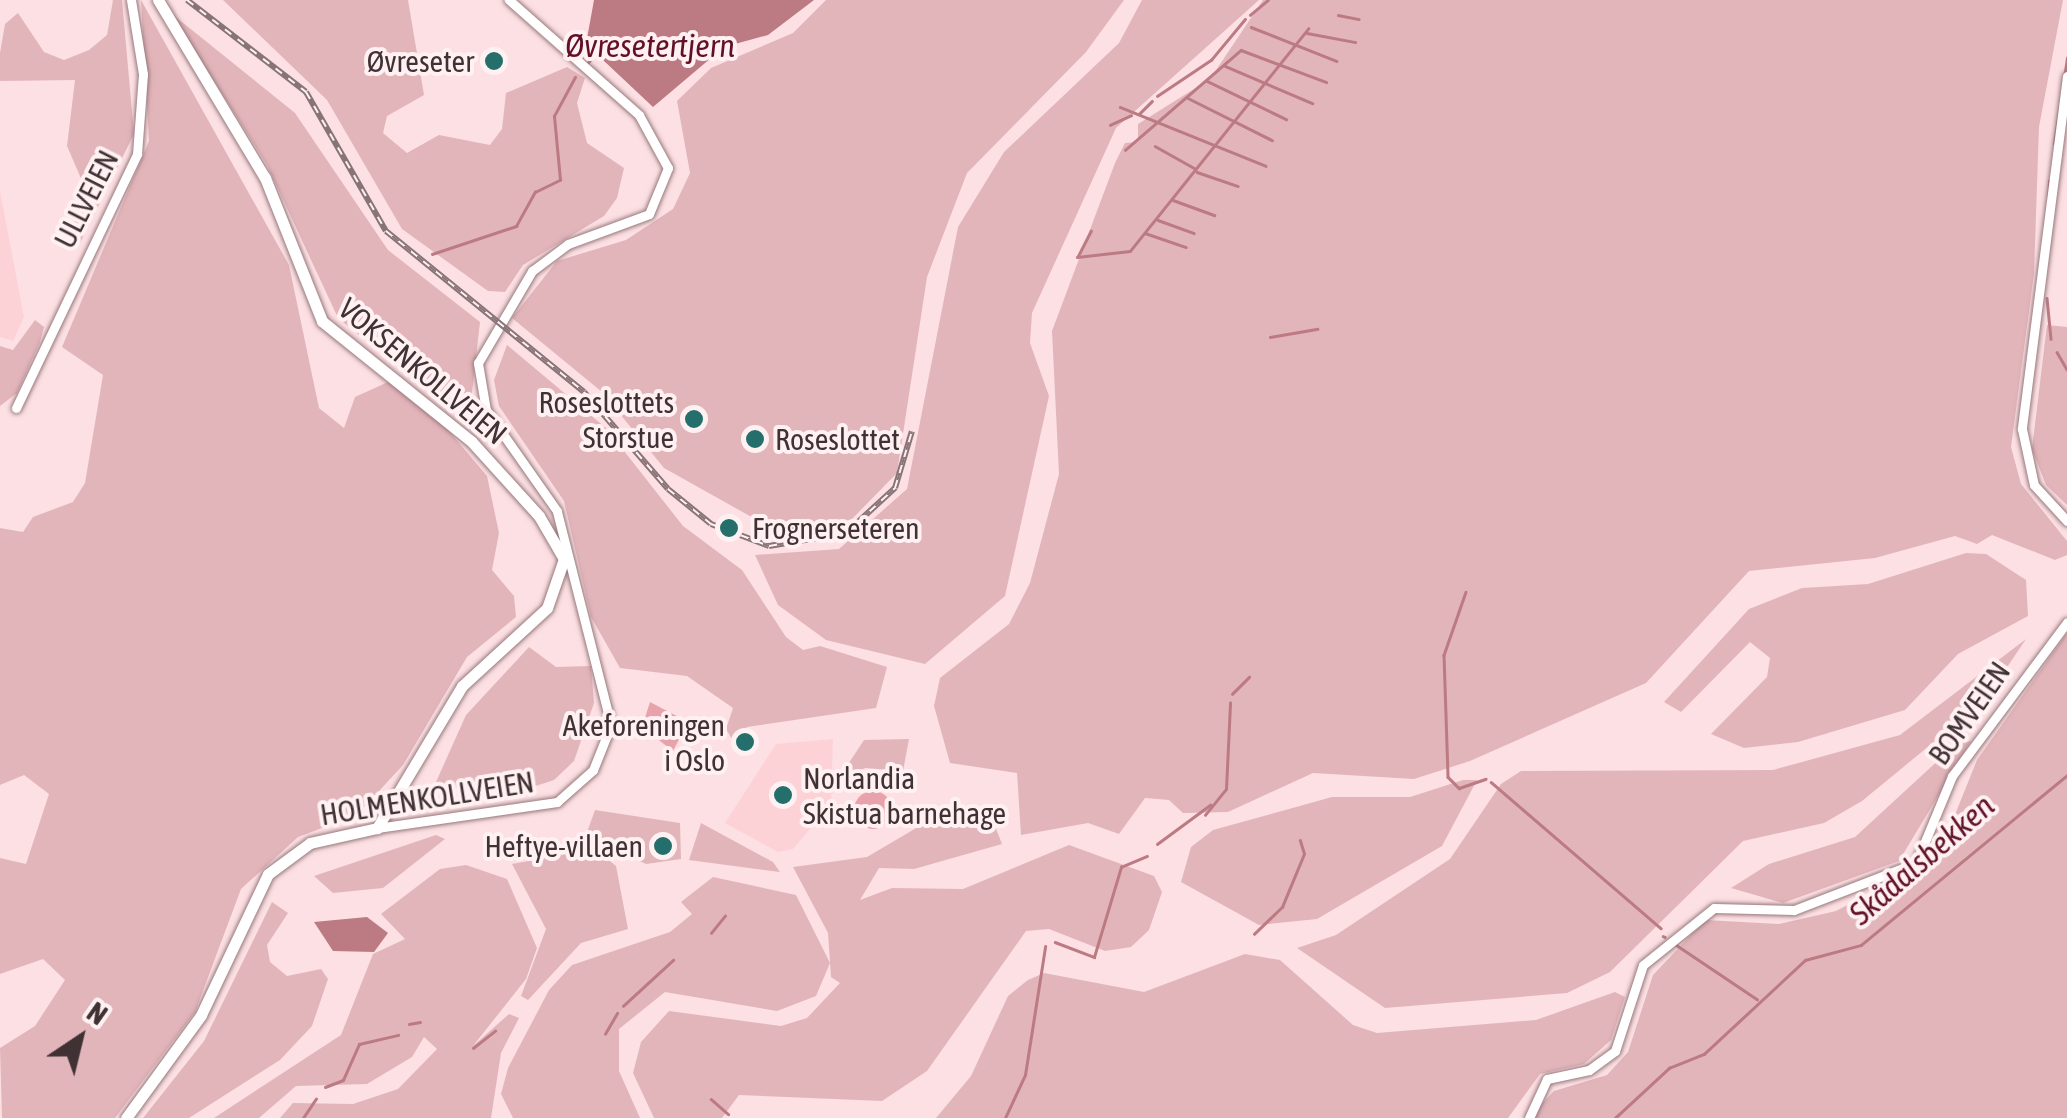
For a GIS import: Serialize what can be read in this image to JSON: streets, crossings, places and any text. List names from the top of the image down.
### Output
{
  "streets": {
    "main road": ["VOKSENKOLLVEIEN", "HOLMENKOLLVEIEN"],
    "street": ["ULLVEIEN", "BOMVEIEN"]
  },
  "crossings": [
    ["VOKSENKOLLVEIEN", "HOLMENKOLLVEIEN"]
  ],
  "water": ["Øvresetertjern", "Skådalsbekken"],
  "places": [
    "Øvreseter",
    "Roseslottets Storstue",
    "Roseslottet",
    "Frognerseteren",
    "Akeforeningen i Oslo",
    "Norlandia Skistua barnehage",
    "Heftye-villaen"
  ],
  "north": "top right"
}
